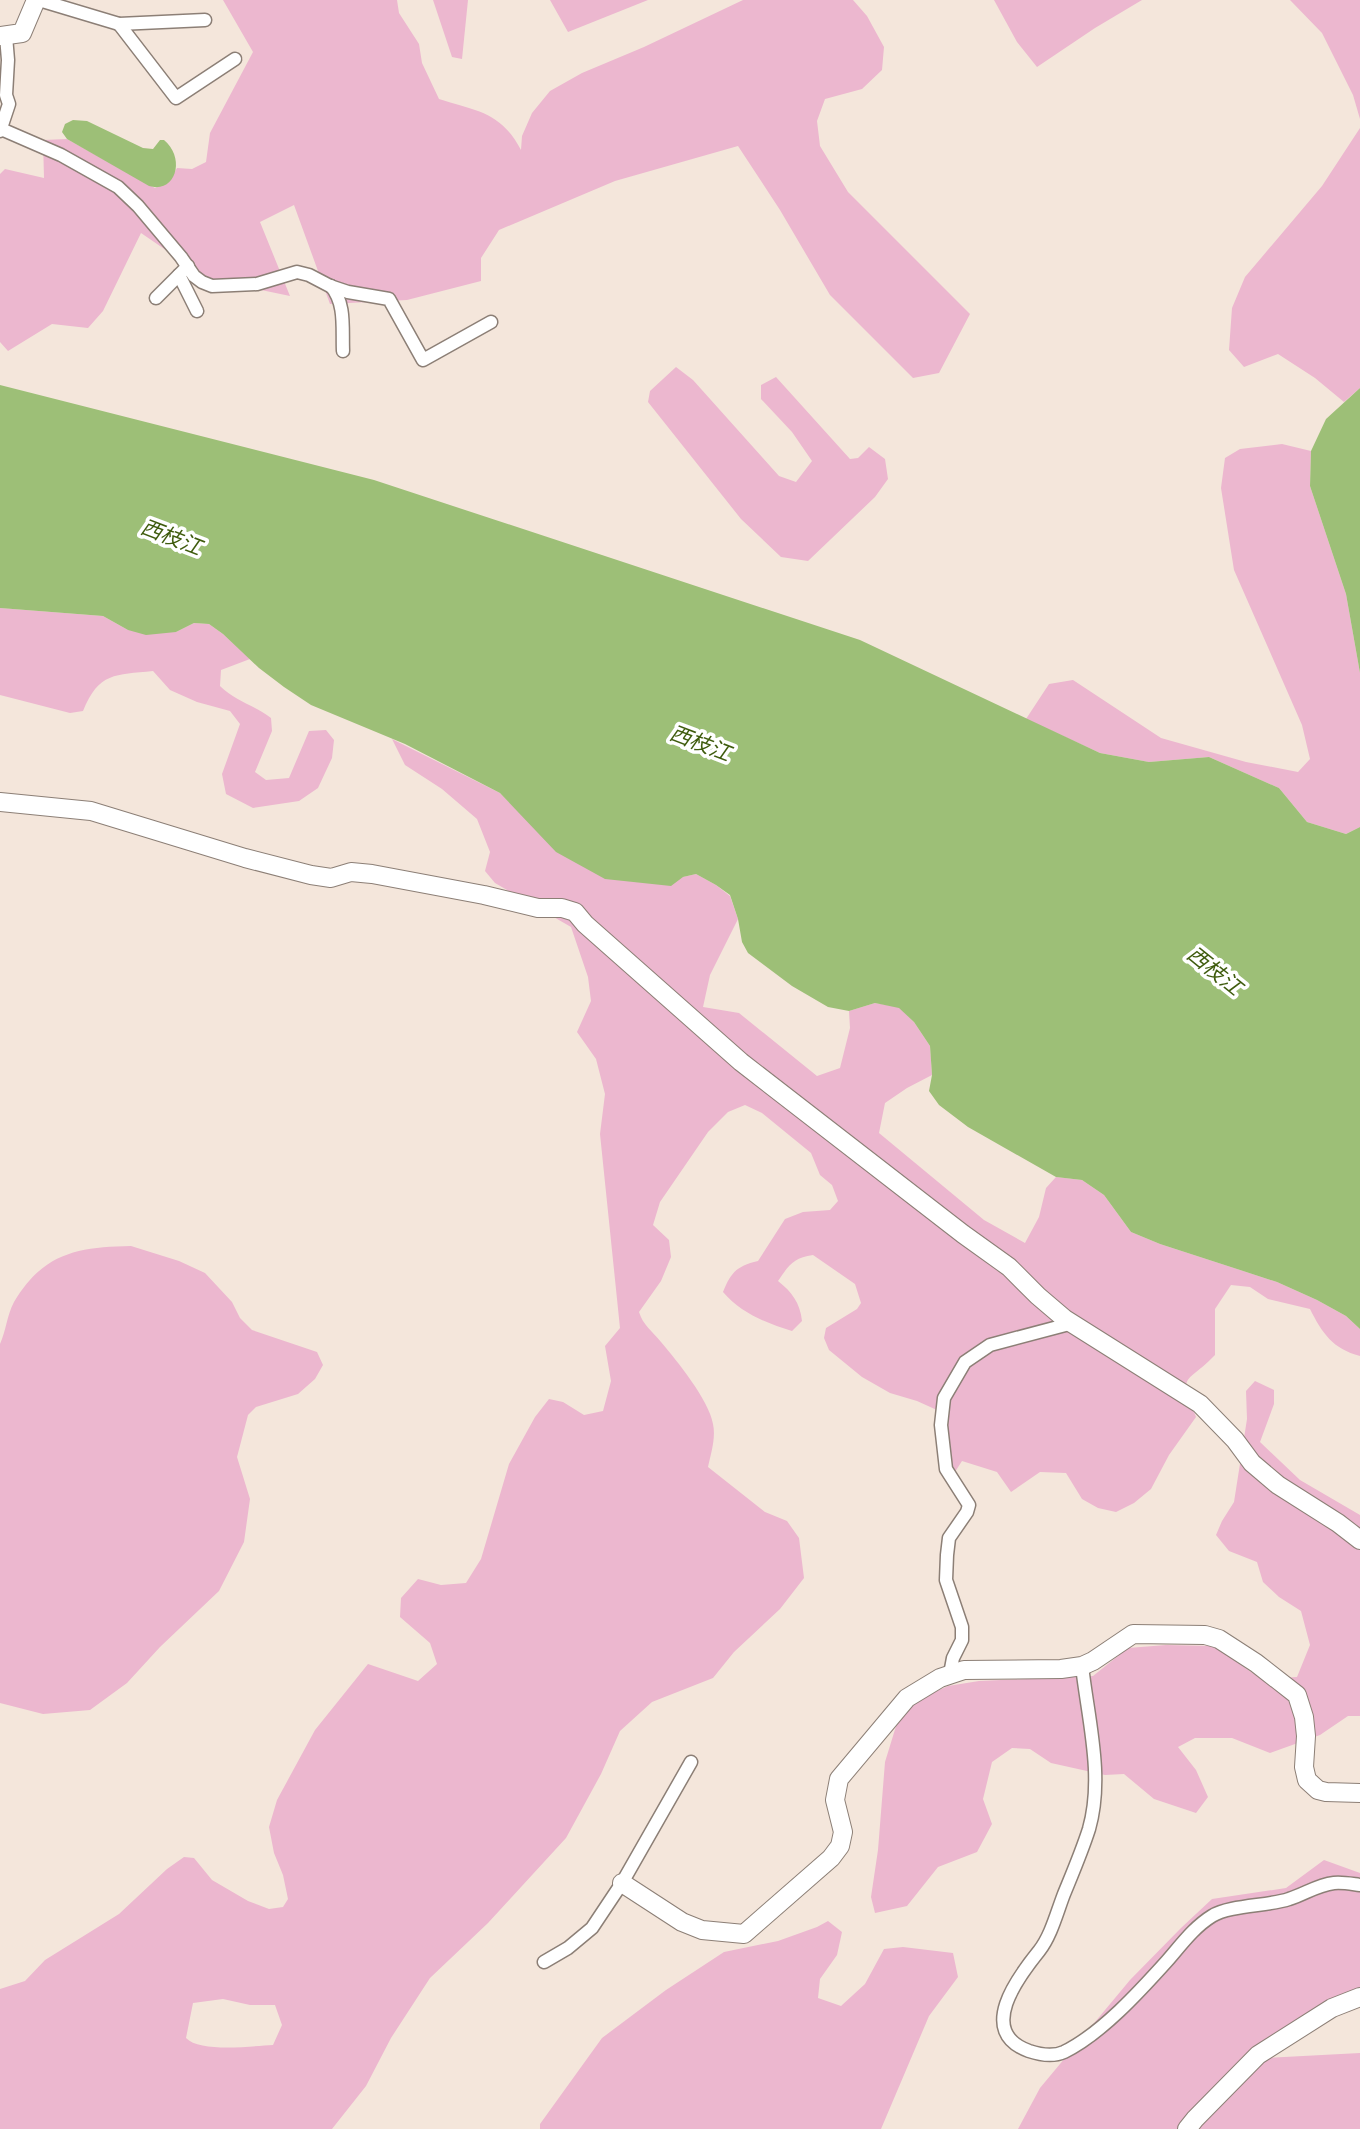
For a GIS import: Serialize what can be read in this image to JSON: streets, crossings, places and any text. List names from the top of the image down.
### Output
{
  "water": ["西枝江"]
}
